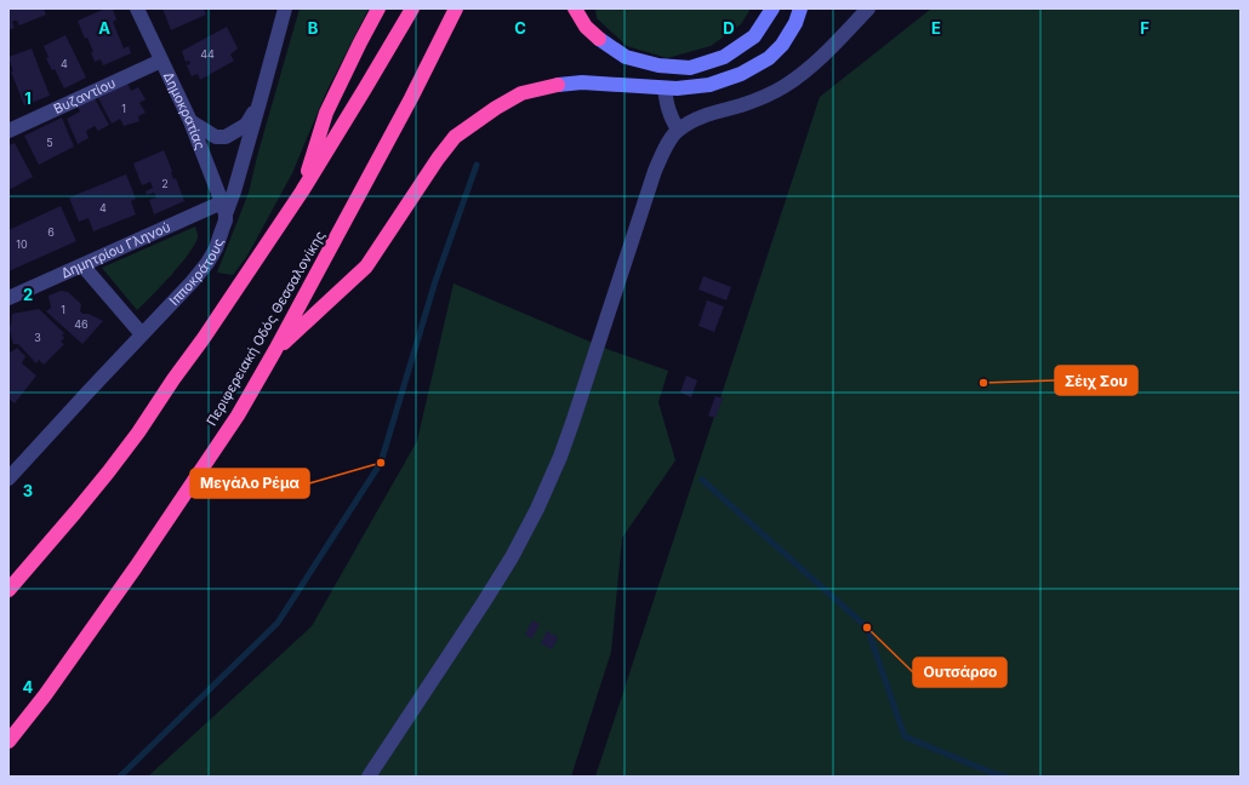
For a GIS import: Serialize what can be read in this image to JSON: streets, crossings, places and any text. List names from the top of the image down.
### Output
{
  "streets": {
    "highway": ["Περιφερειακή Οδός Θεσσαλονίκης"],
    "street": [
      "Βυζαντίου",
      "Δημοκρατίας",
      "Δημητρίου Γληνού",
      "Ιπποκράτους"
    ]
  },
  "crossings": [
    ["Βυζαντίου", "Δημοκρατίας"],
    ["Δημοκρατίας", "Δημητρίου Γληνού"],
    ["Δημοκρατίας", "Ιπποκράτους"],
    ["Δημητρίου Γληνού", "Ιπποκράτους"]
  ],
  "places": ["Σέιχ Σου", "Μεγάλο Ρέμα", "Ουτσάρσο"],
  "house_numbers": [
    "44",
    "4",
    "1",
    "5",
    "2",
    "4",
    "6",
    "10",
    "1",
    "46",
    "3"
  ],
  "grid": {
    "columns": [
      "A",
      "B",
      "C",
      "D",
      "E",
      "F"
    ],
    "rows": [
      "1",
      "2",
      "3",
      "4"
    ]
  }
}
